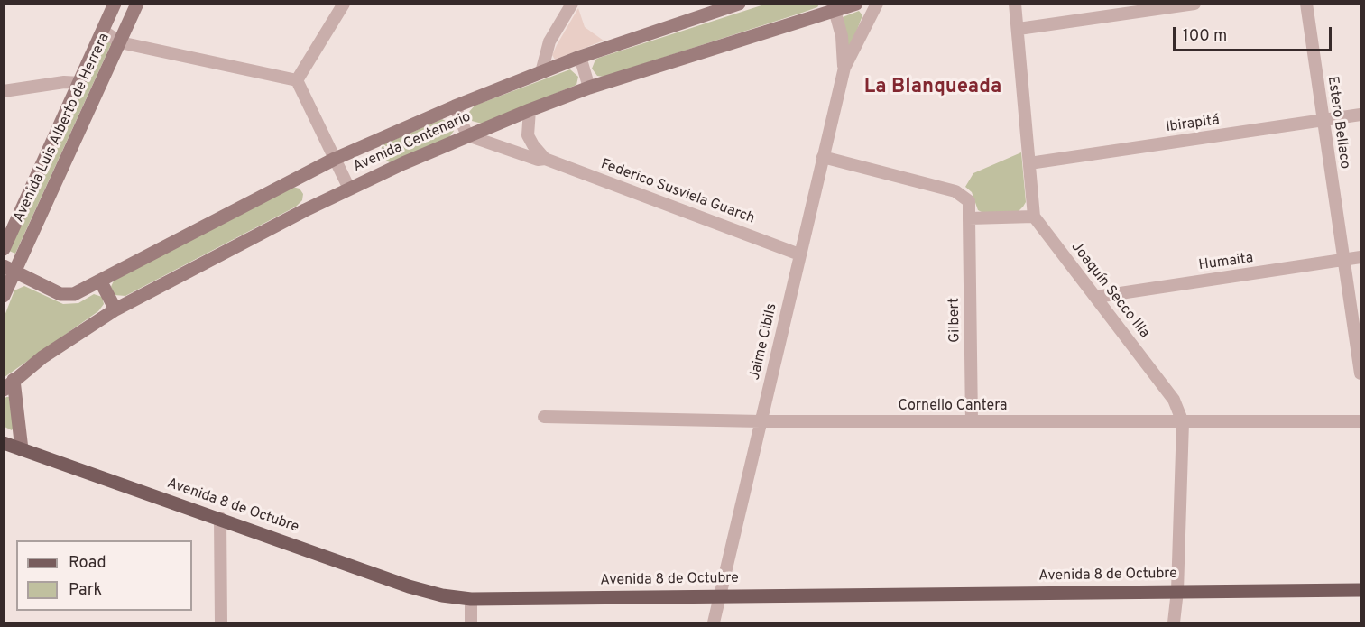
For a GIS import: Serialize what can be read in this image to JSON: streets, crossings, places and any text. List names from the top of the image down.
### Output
{
  "streets": {
    "main road": ["Avenida 8 de Octubre"],
    "street": [
      "Estero Bellaco",
      "Ibirapitá",
      "Avenida Luis Alberto de Herrera",
      "Avenida Centenario",
      "Federico Susviela Guarch",
      "Humaita",
      "Joaquín Secco Illa",
      "Gilbert",
      "Jaime Cibils",
      "Cornelio Cantera"
    ]
  },
  "crossings": [
    ["Estero Bellaco", "Ibirapitá"],
    ["Estero Bellaco", "Humaita"],
    ["Avenida Luis Alberto de Herrera", "Avenida Centenario"],
    ["Avenida Centenario", "Federico Susviela Guarch"],
    ["Avenida Centenario", "Jaime Cibils"],
    ["Avenida Centenario", "Avenida 8 de Octubre"],
    ["Federico Susviela Guarch", "Jaime Cibils"],
    ["Humaita", "Joaquín Secco Illa"],
    ["Joaquín Secco Illa", "Cornelio Cantera"],
    ["Joaquín Secco Illa", "Avenida 8 de Octubre"],
    ["Gilbert", "Cornelio Cantera"],
    ["Jaime Cibils", "Cornelio Cantera"],
    ["Jaime Cibils", "Avenida 8 de Octubre"]
  ],
  "districts": ["La Blanqueada"],
  "legend": ["Road", "Park"],
  "scale_bar": "100 m"
}
